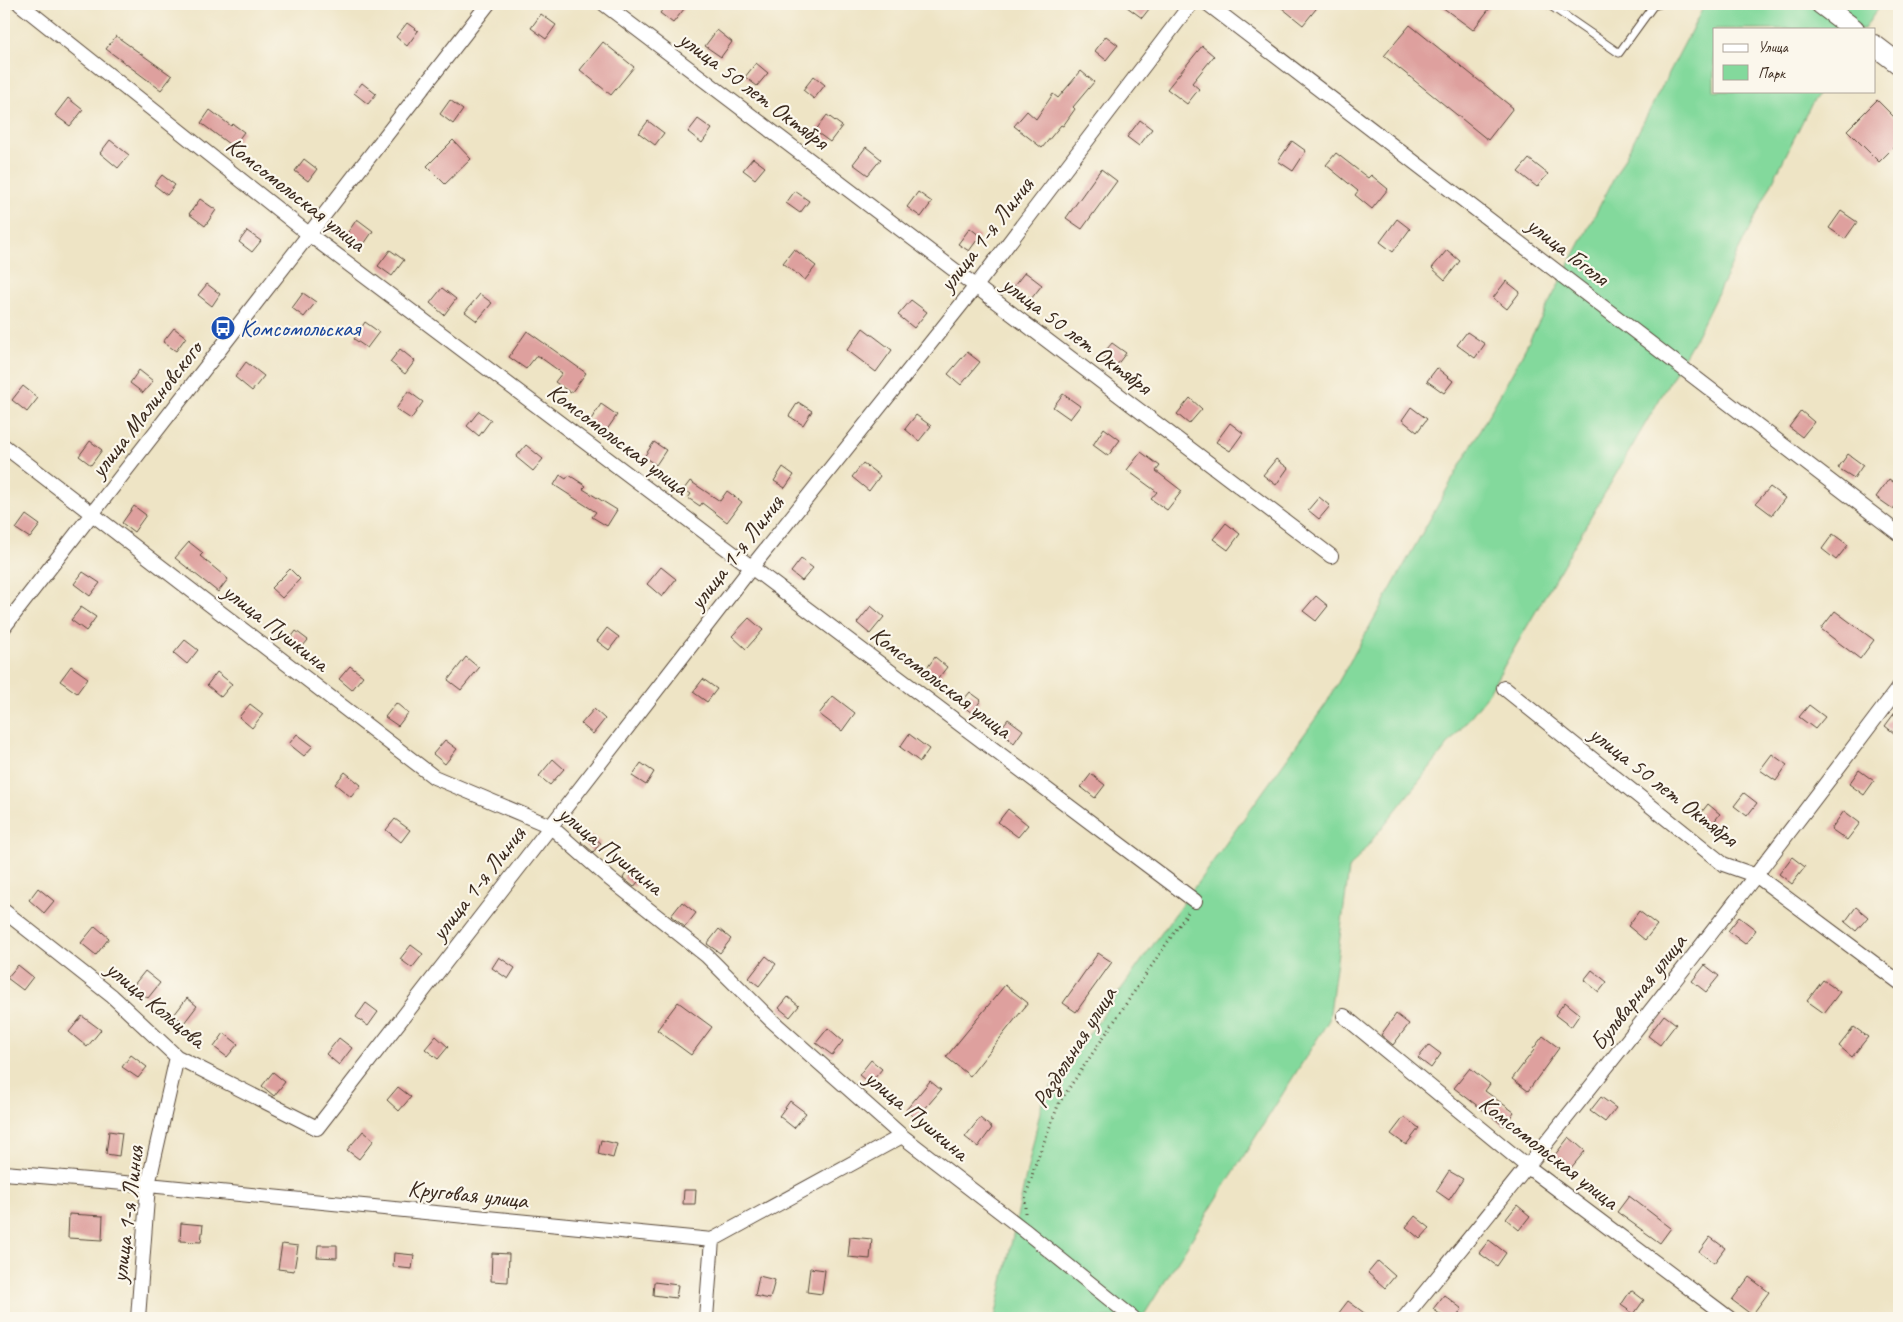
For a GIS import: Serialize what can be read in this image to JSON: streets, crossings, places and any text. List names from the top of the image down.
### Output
{
  "streets": {
    "street": [
      "улица 50 лет Октября",
      "Комсомольская улица",
      "улица 1-я Линия",
      "улица Гоголя",
      "улица Малиновского",
      "улица Пушкина",
      "Бульварная улица",
      "улица Кольцова",
      "Круговая улица"
    ],
    "path": ["Раздольная улица"]
  },
  "crossings": [
    ["улица 50 лет Октября", "улица 1-я Линия"],
    ["улица 50 лет Октября", "Бульварная улица"],
    ["Комсомольская улица", "улица 1-я Линия"],
    ["Комсомольская улица", "улица Малиновского"],
    ["Комсомольская улица", "Бульварная улица"],
    ["Комсомольская улица", "Раздольная улица"],
    ["улица 1-я Линия", "улица Пушкина"],
    ["улица 1-я Линия", "улица Кольцова"],
    ["улица 1-я Линия", "Круговая улица"],
    ["улица Малиновского", "улица Пушкина"],
    ["улица Пушкина", "Раздольная улица"]
  ],
  "places": {
    "bus stop": ["Комсомольская"]
  },
  "legend": ["Улица", "Парк"]
}
